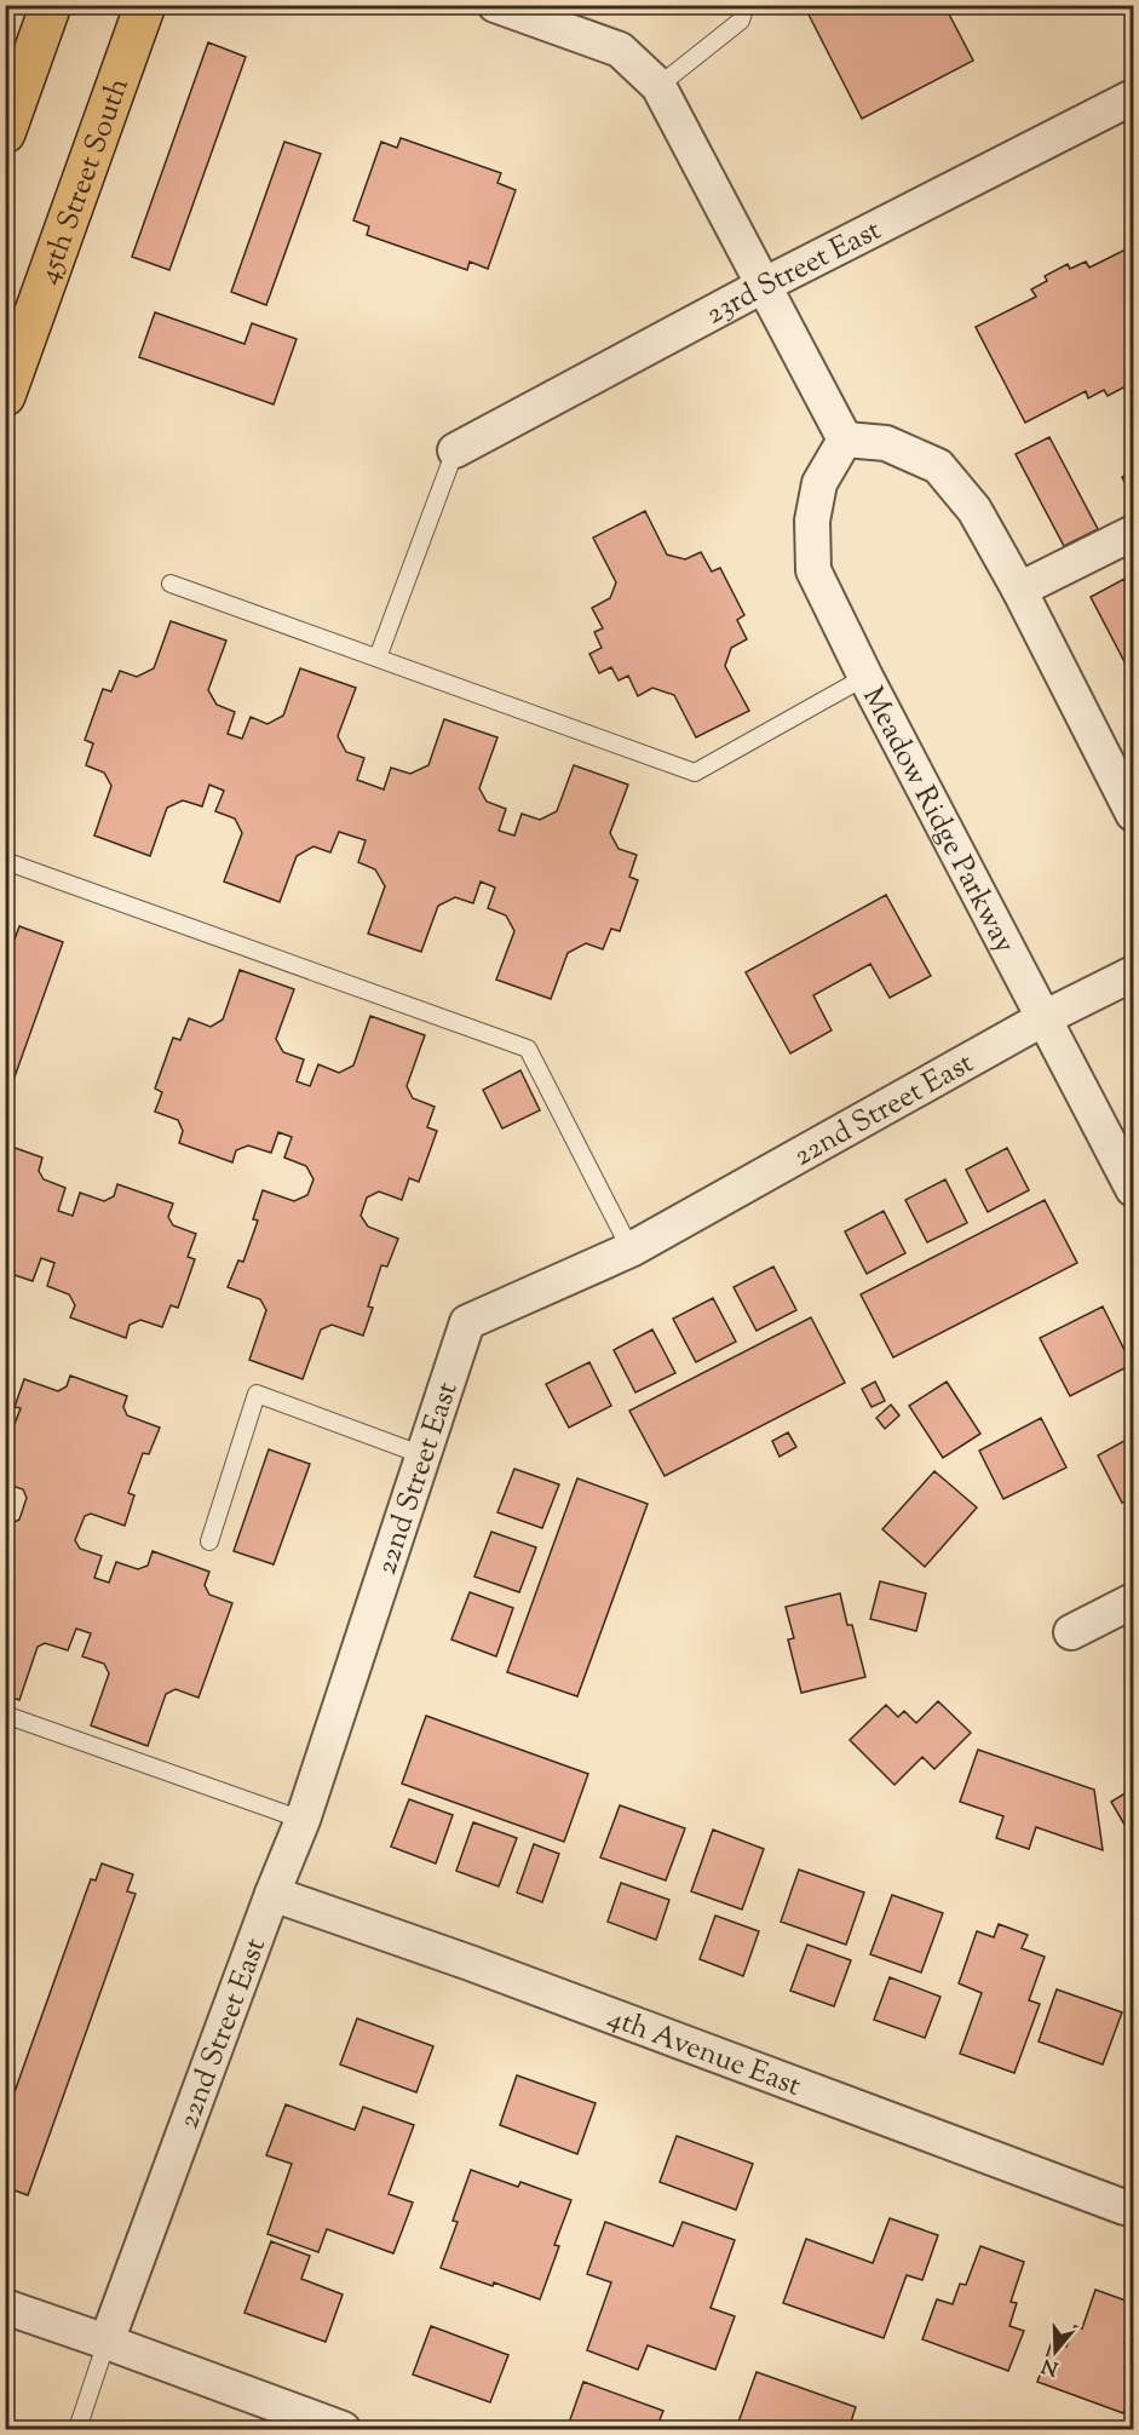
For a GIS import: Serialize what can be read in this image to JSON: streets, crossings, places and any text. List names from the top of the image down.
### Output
{
  "streets": {
    "main road": ["45th Street South"],
    "street": [
      "23rd Street East",
      "Meadow Ridge Parkway",
      "22nd Street East",
      "4th Avenue East"
    ]
  },
  "crossings": [
    ["Meadow Ridge Parkway", "22nd Street East"],
    ["22nd Street East", "4th Avenue East"]
  ],
  "north": "bottom"
}
